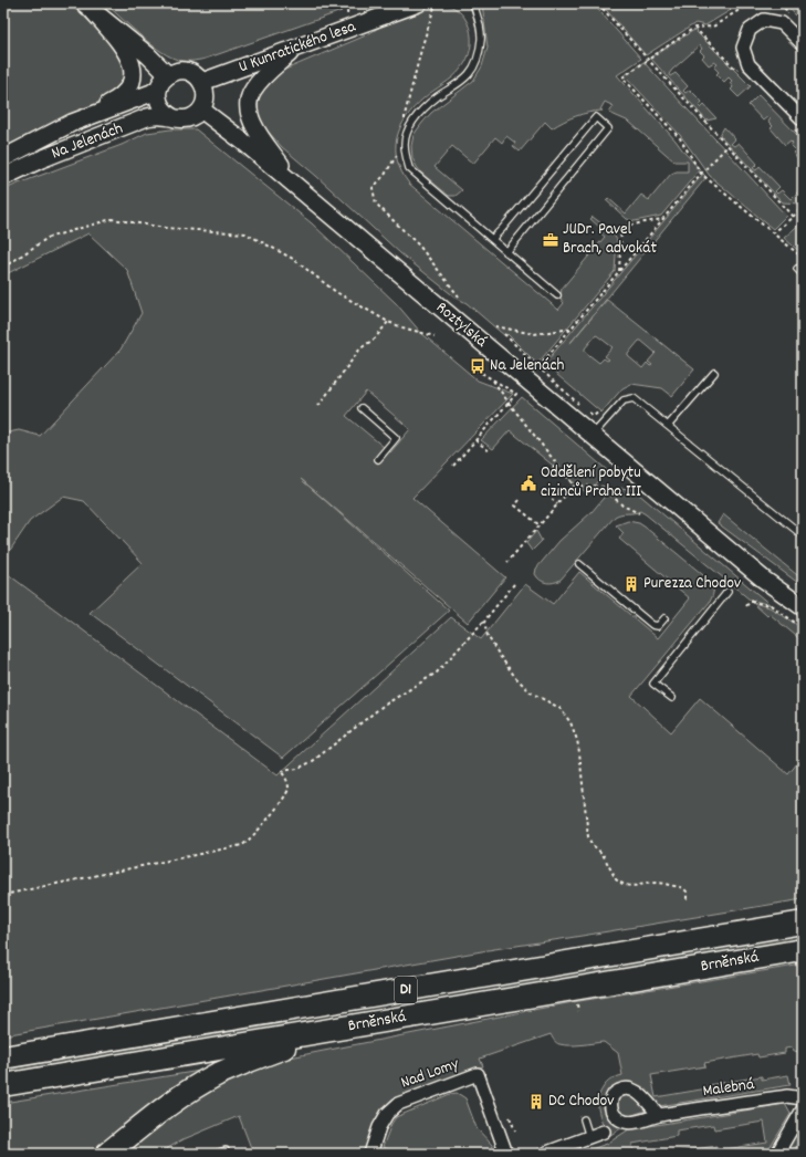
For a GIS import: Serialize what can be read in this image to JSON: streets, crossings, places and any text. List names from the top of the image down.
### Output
{
  "streets": {
    "highway": ["Brněnská", "D1"],
    "main road": ["U Kunratického lesa", "Na Jelenách", "Roztylská"],
    "street": ["Nad Lomy", "Malebná"]
  },
  "crossings": [
    ["U Kunratického lesa", "Na Jelenách"],
    ["U Kunratického lesa", "Roztylská"],
    ["Na Jelenách", "Roztylská"]
  ],
  "places": {
    "office": ["JUDr. Pavel Brach, advokát"],
    "bus stop": ["Na Jelenách"],
    "public building": ["Oddělení pobytu cizinců Praha III"],
    "building": ["Purezza Chodov", "DC Chodov"]
  }
}
